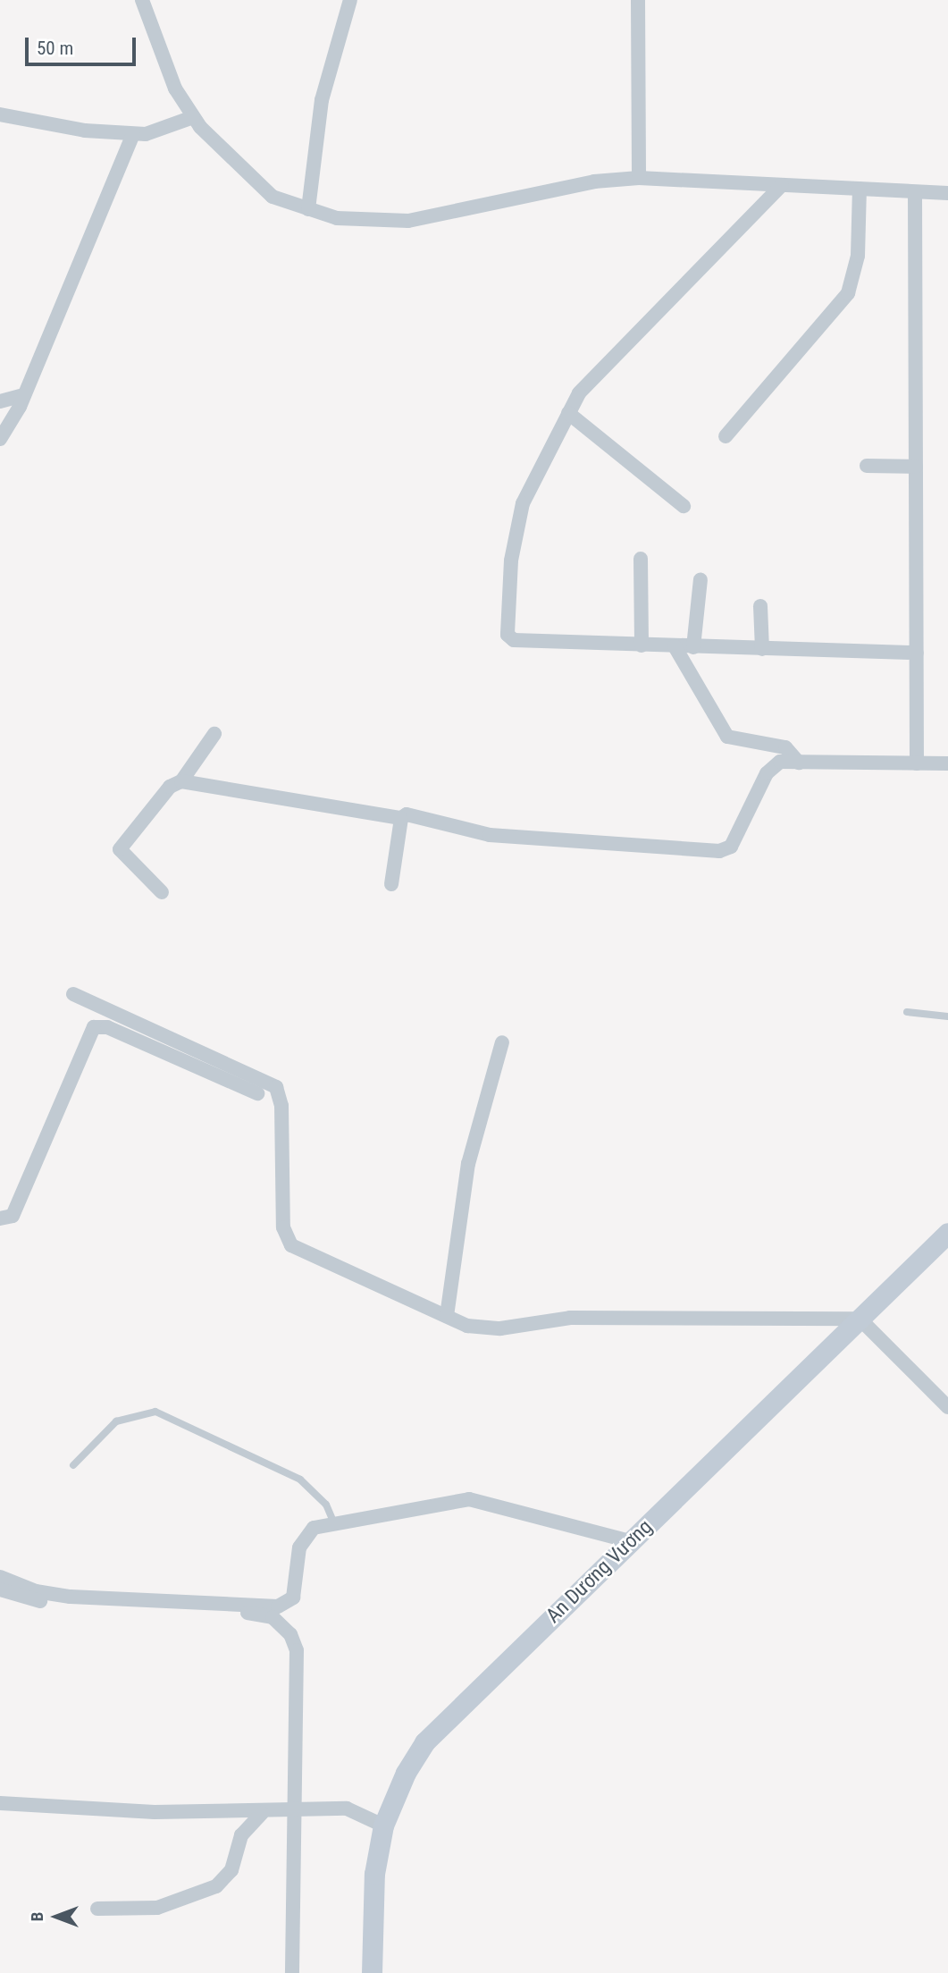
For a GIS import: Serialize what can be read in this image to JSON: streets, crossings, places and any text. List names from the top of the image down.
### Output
{
  "streets": {
    "street": ["An Dương Vương"]
  },
  "scale_bar": "50 m",
  "north": "left"
}
